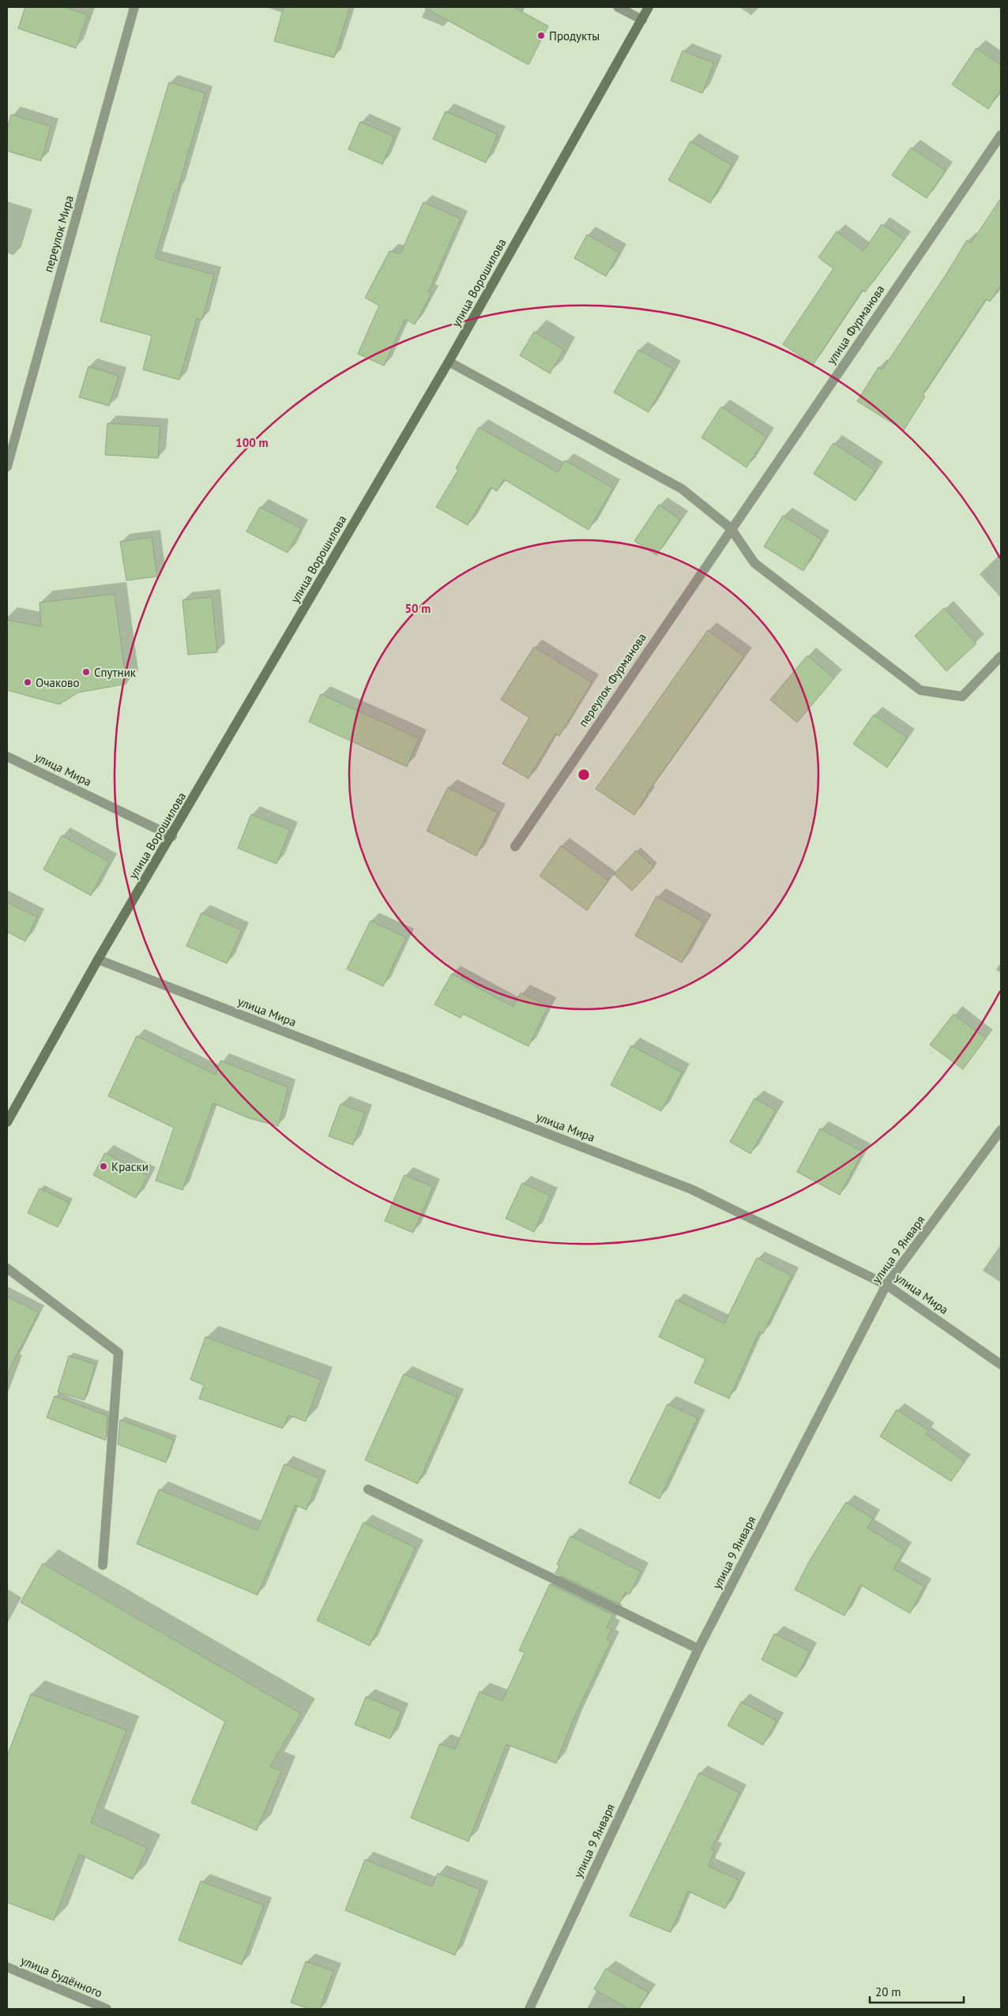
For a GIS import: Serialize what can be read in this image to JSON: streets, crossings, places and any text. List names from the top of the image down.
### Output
{
  "streets": {
    "main road": ["улица Ворошилова"],
    "street": [
      "переулок Мира",
      "улица Фурманова",
      "переулок Фурманова",
      "улица Мира",
      "улица 9 Января",
      "улица Будённого"
    ]
  },
  "crossings": [
    ["улица Ворошилова", "улица Мира"],
    ["улица Фурманова", "переулок Фурманова"],
    ["улица Мира", "улица 9 Января"]
  ],
  "places": [
    "Продукты",
    "Спутник",
    "Очаково",
    "Краски"
  ],
  "scale_bar": "20 m",
  "rings": ["100 m", "50 m"]
}
